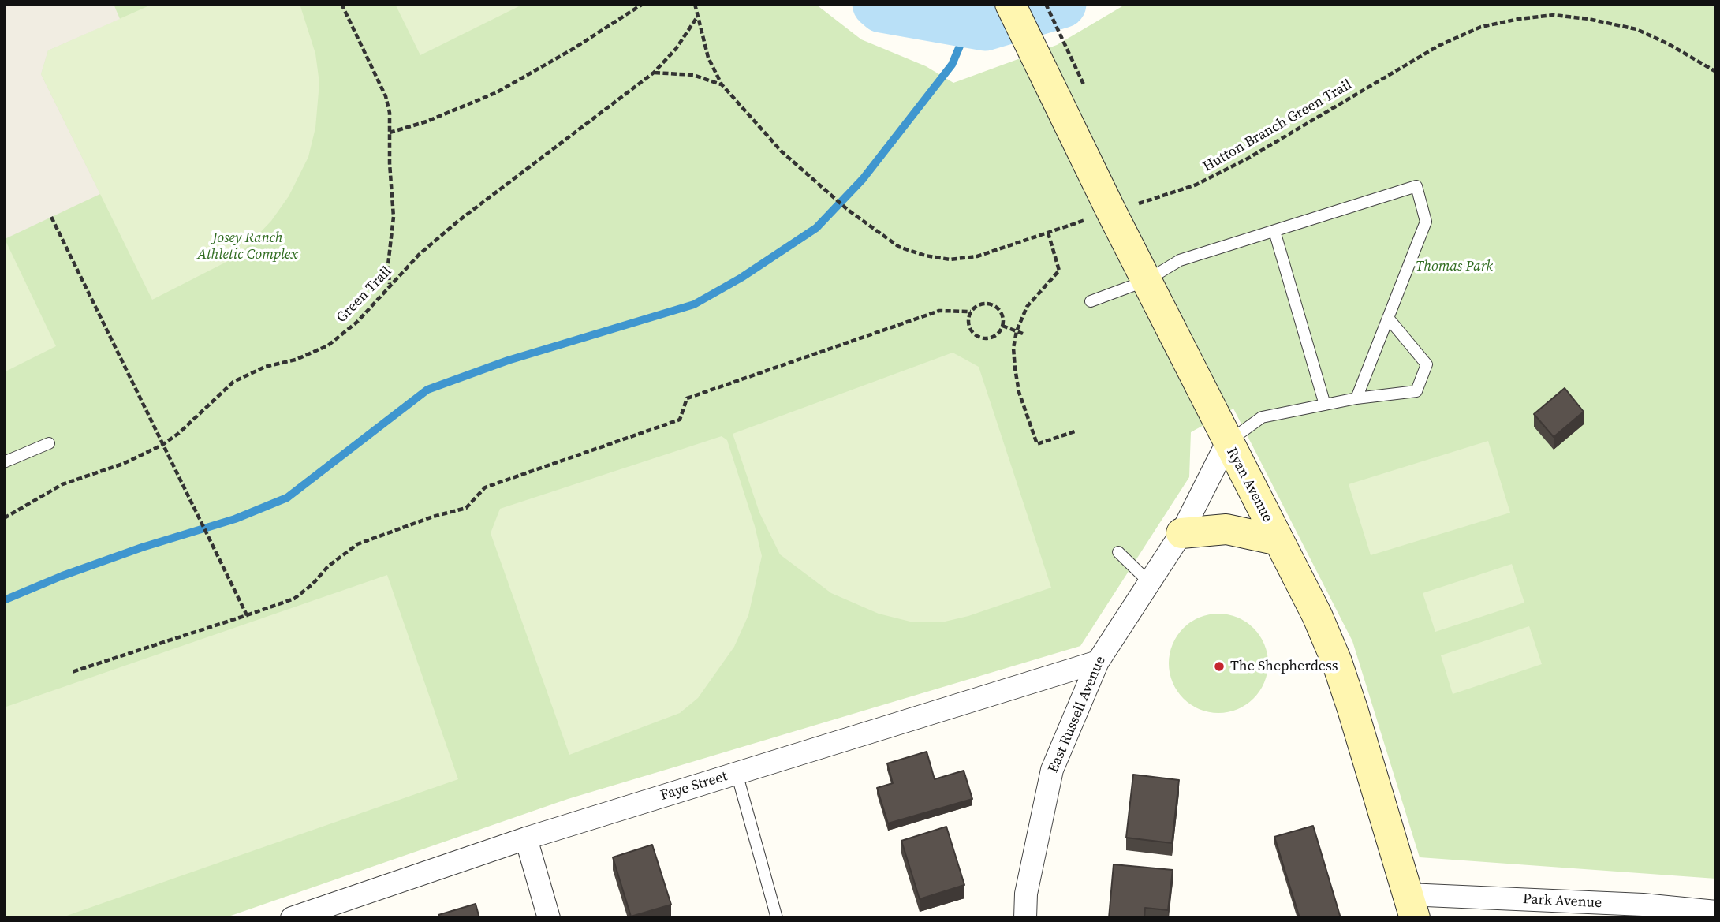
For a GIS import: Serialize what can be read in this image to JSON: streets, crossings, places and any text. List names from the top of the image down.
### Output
{
  "streets": {
    "street": [
      "Ryan Avenue",
      "East Russell Avenue",
      "Faye Street",
      "Park Avenue"
    ],
    "path": ["Hutton Branch Green Trail", "Green Trail"]
  },
  "crossings": [
    ["Hutton Branch Green Trail", "Ryan Avenue"],
    ["Ryan Avenue", "East Russell Avenue"],
    ["Ryan Avenue", "Park Avenue"],
    ["East Russell Avenue", "Faye Street"]
  ],
  "parks": ["Josey Ranch Athletic Complex", "Thomas Park"],
  "places": ["The Shepherdess"]
}
